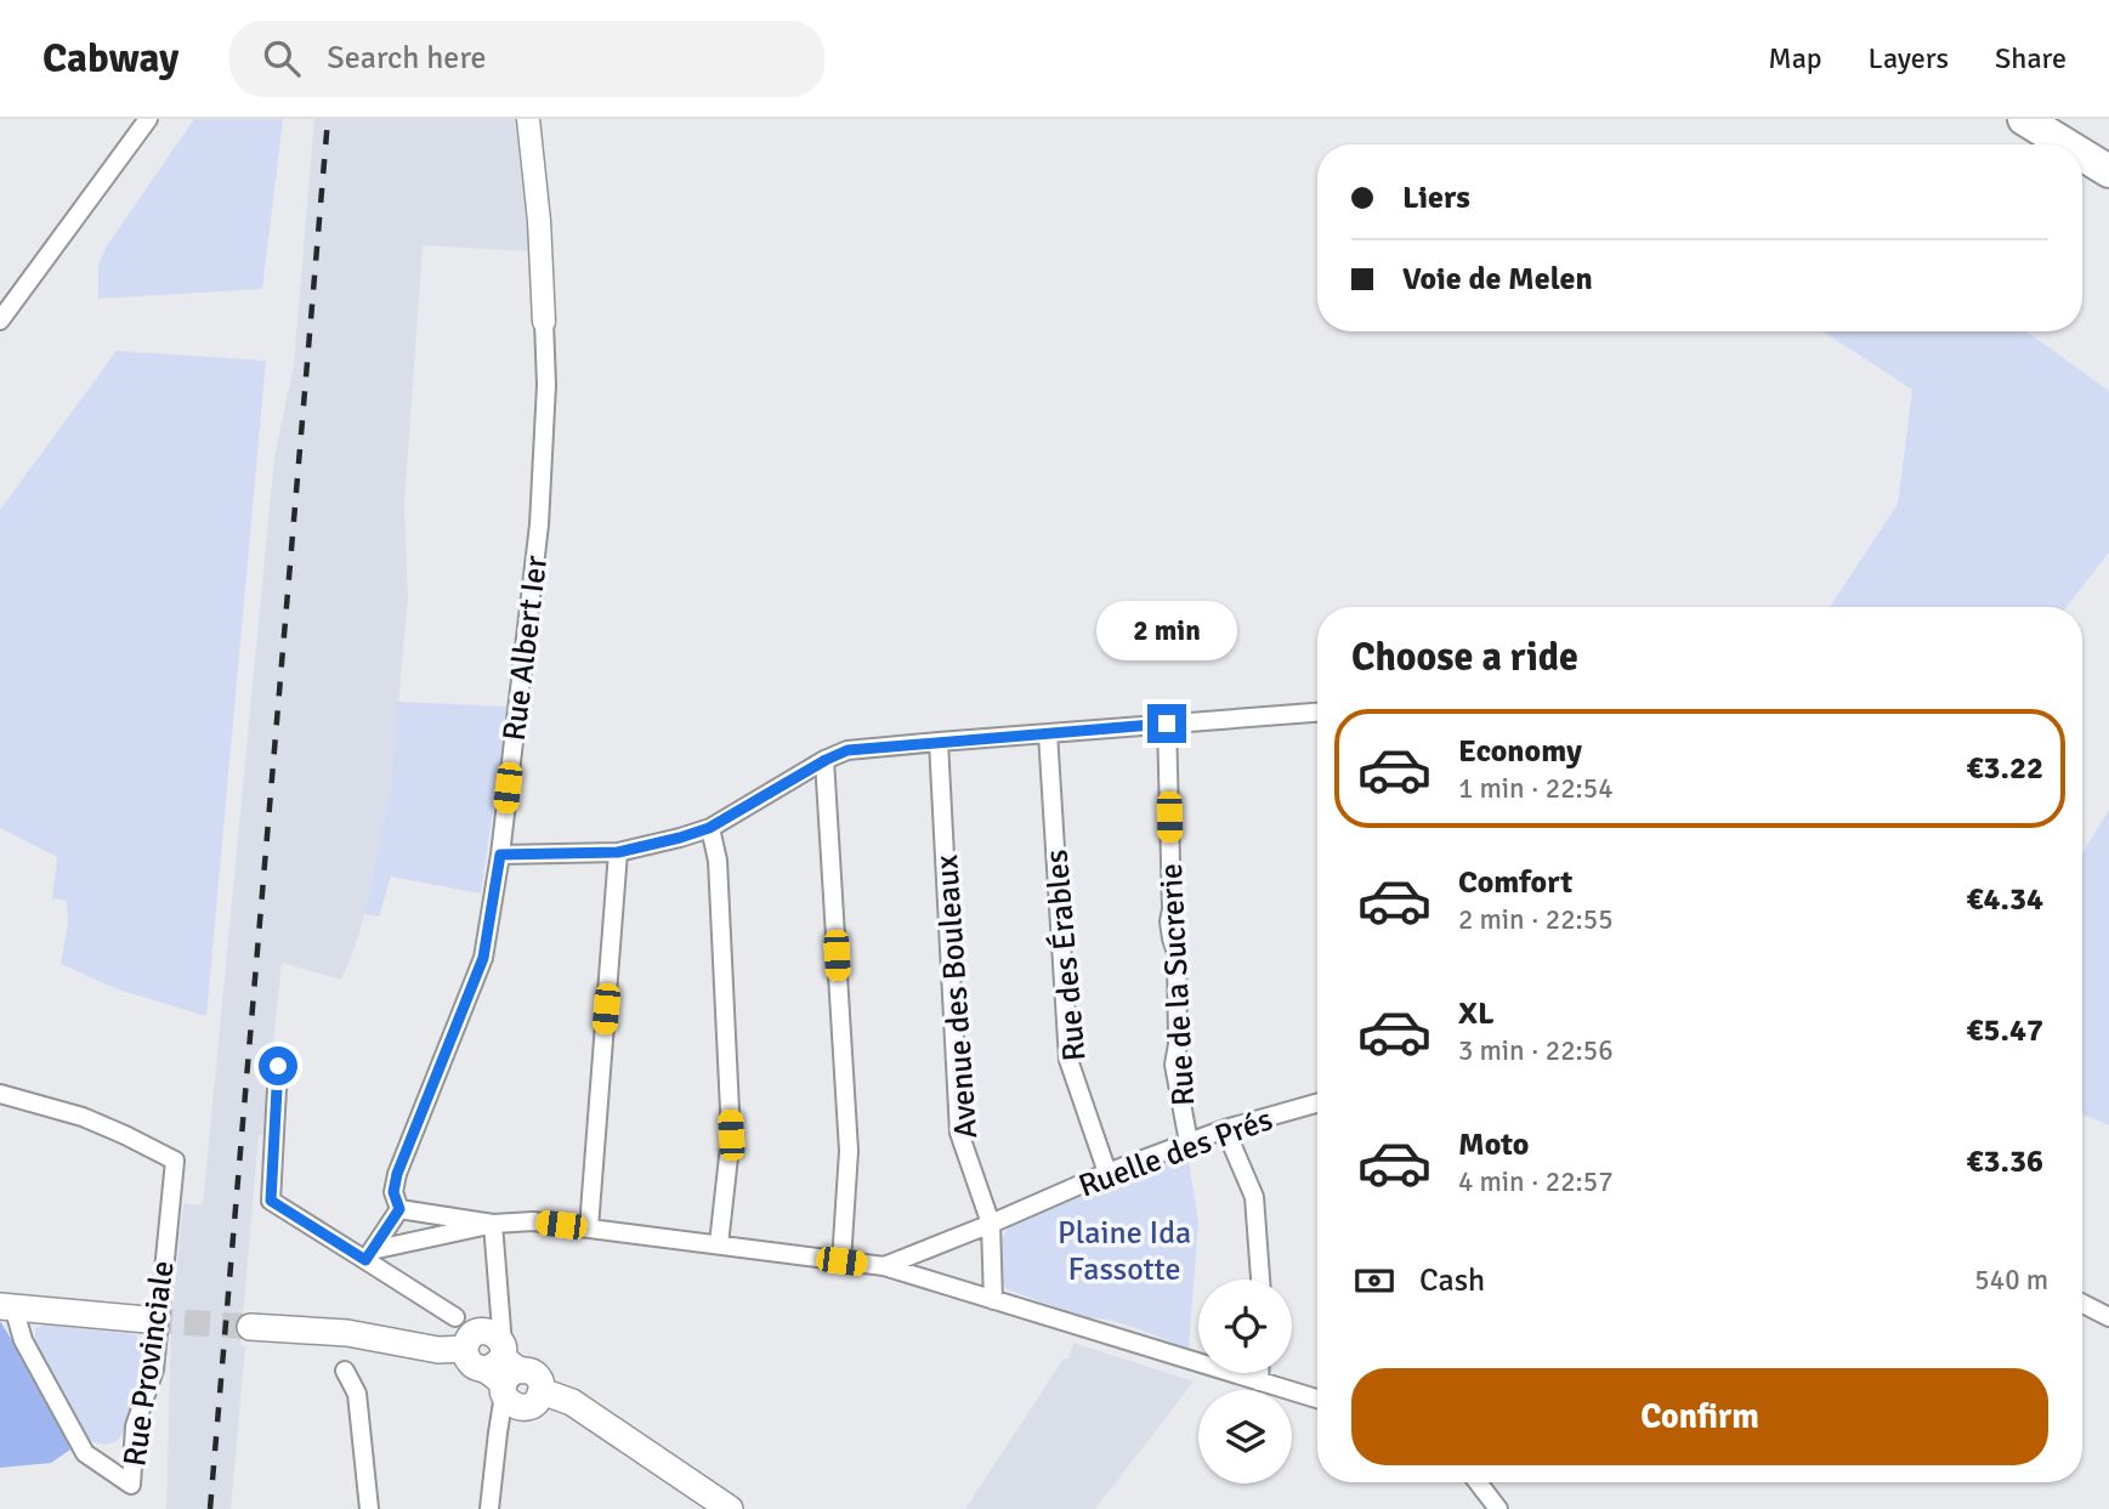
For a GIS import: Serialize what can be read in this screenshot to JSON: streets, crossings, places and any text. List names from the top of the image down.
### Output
{
  "streets": {
    "main road": ["Rue Provinciale"],
    "street": [
      "Rue Albert Ier",
      "Rue des Érables",
      "Rue de la Sucrerie",
      "Avenue des Bouleaux",
      "Ruelle des Prés"
    ]
  },
  "crossings": [
    ["Rue des Érables", "Ruelle des Prés"],
    ["Rue de la Sucrerie", "Ruelle des Prés"],
    ["Avenue des Bouleaux", "Ruelle des Prés"]
  ],
  "parks": ["Plaine Ida Fassotte"],
  "page": {
    "header": "Cabway",
    "search": "Search here",
    "nav": ["Map", "Layers", "Share"],
    "banner": ["Liers", "Voie de Melen"],
    "bubble": "2 min",
    "heading": "Choose a ride",
    "list": [
      {
        "name": "Economy",
        "note": "1 min · 22:54",
        "value": "€3.22"
      },
      {
        "name": "Comfort",
        "note": "2 min · 22:55",
        "value": "€4.34"
      },
      {
        "name": "XL",
        "note": "3 min · 22:56",
        "value": "€5.47"
      },
      {
        "name": "Moto",
        "note": "4 min · 22:57",
        "value": "€3.36"
      }
    ],
    "pay": ["Cash", "540 m"],
    "buttons": "Confirm"
  }
}
